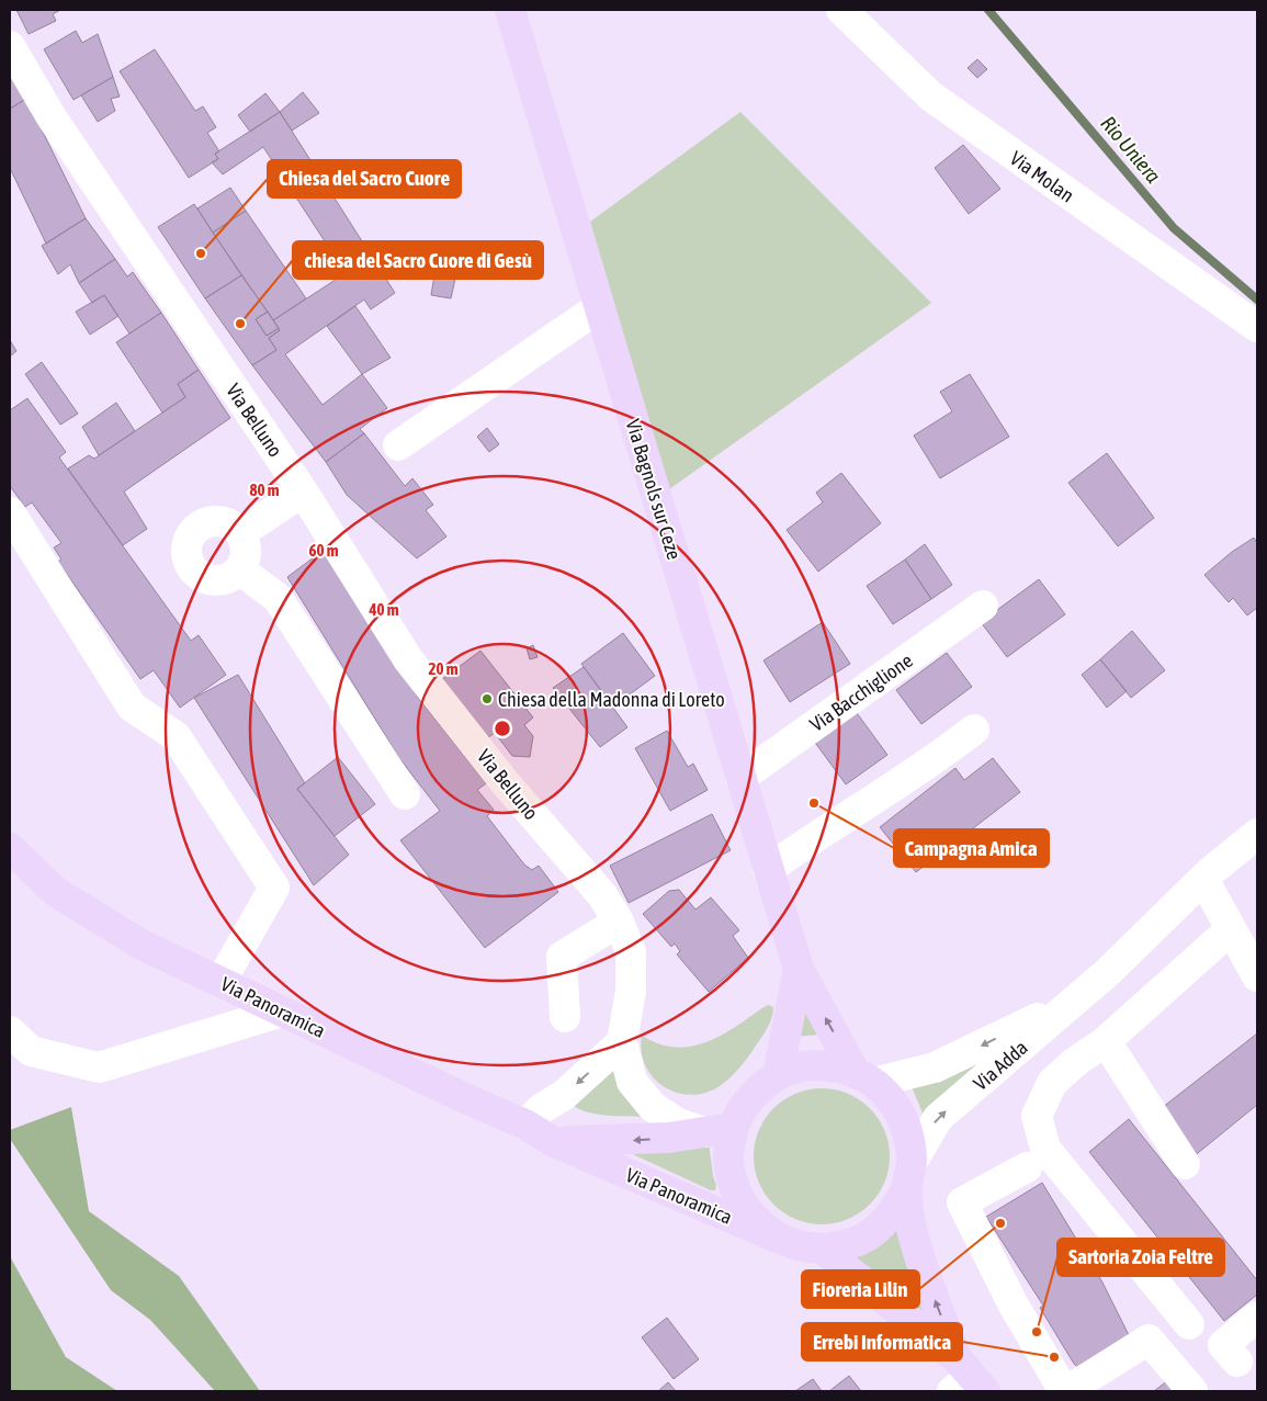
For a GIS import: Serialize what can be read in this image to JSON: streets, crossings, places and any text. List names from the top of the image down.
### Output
{
  "streets": {
    "main road": ["Via Bagnols sur Ceze", "Via Panoramica"],
    "street": [
      "Via Molan",
      "Via Belluno",
      "Via Bacchiglione",
      "Via Adda"
    ]
  },
  "crossings": [
    ["Via Belluno", "Via Bagnols sur Ceze"],
    ["Via Belluno", "Via Panoramica"],
    ["Via Belluno", "Via Adda"],
    ["Via Bagnols sur Ceze", "Via Bacchiglione"],
    ["Via Bagnols sur Ceze", "Via Panoramica"],
    ["Via Bagnols sur Ceze", "Via Adda"],
    ["Via Panoramica", "Via Adda"]
  ],
  "water": ["Rio Uniera"],
  "places": [
    "Chiesa del Sacro Cuore",
    "chiesa del Sacro Cuore di Gesù",
    "Chiesa della Madonna di Loreto",
    "Campagna Amica",
    "Fioreria Lilin",
    "Sartoria Zoia Feltre",
    "Errebi Informatica"
  ],
  "rings": [
    "80 m",
    "60 m",
    "40 m",
    "20 m"
  ]
}
